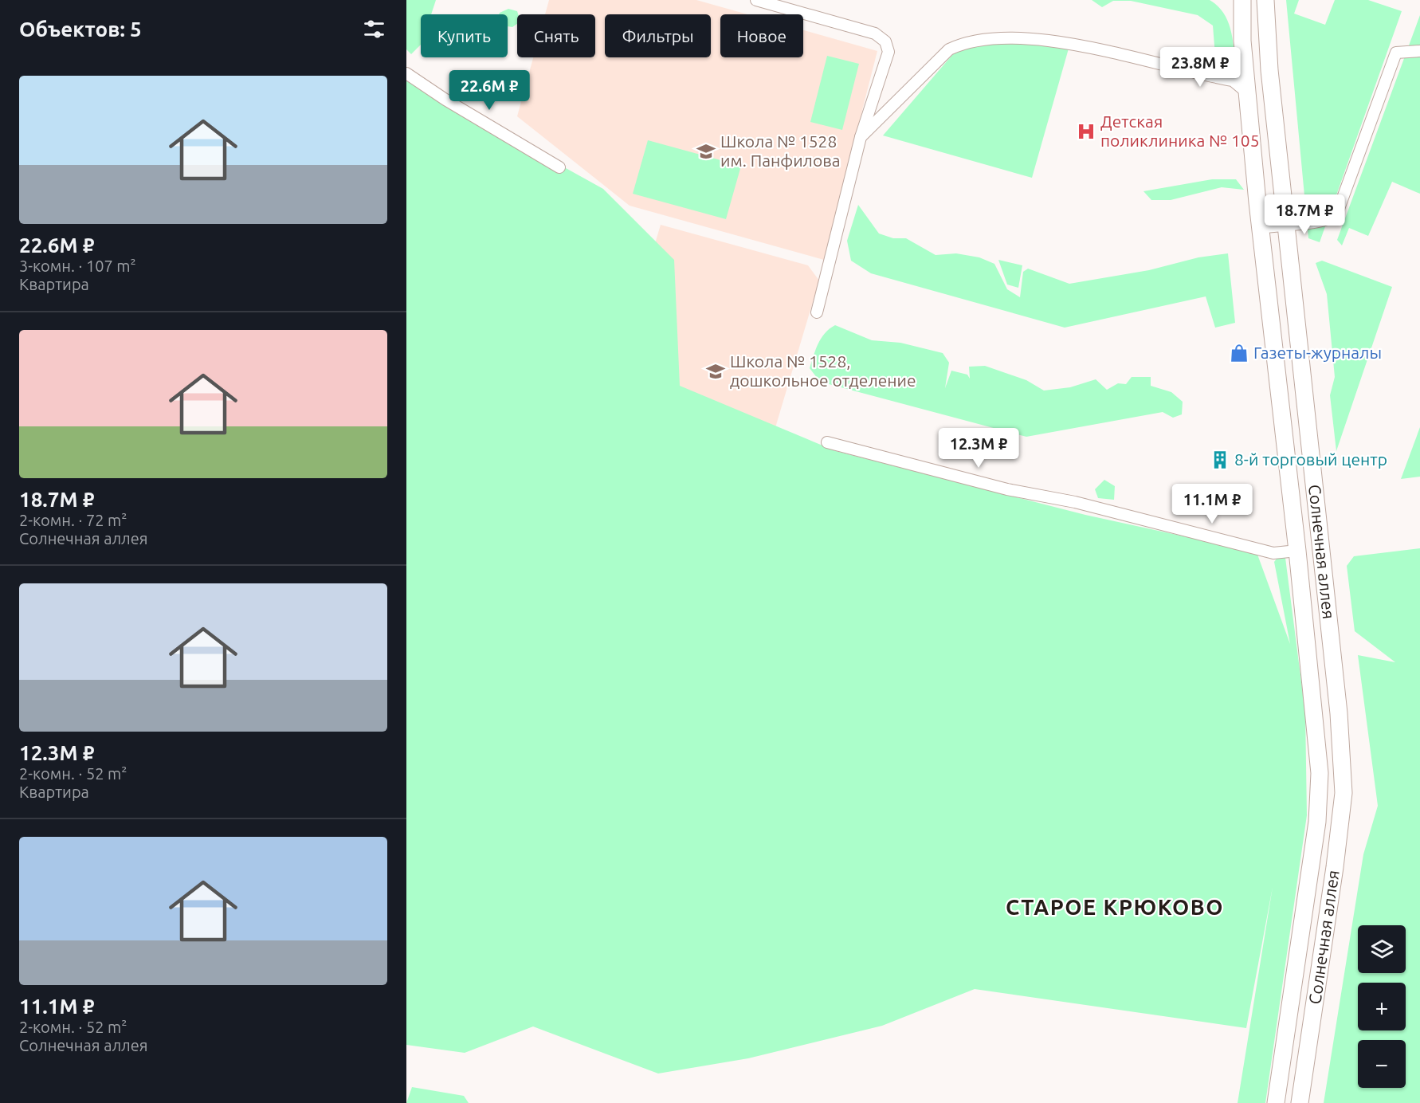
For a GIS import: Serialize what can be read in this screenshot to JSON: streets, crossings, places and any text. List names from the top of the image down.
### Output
{
  "streets": {
    "main road": ["Солнечная аллея"]
  },
  "districts": ["СТАРОЕ КРЮКОВО"],
  "places": {
    "hospital": ["Детская поликлиника № 105"],
    "school or university": ["Школа № 1528 им. Панфилова", "Школа № 1528, дошкольное отделение"],
    "shop": ["Газеты-журналы"],
    "building": ["8-й торговый центр"]
  },
  "page": {
    "heading": "Объектов: 5",
    "chip": [
      "Купить",
      "Снять",
      "Фильтры",
      "Новое"
    ],
    "price": [
      "23.8M ₽",
      "22.6M ₽",
      "18.7M ₽",
      "12.3M ₽",
      "11.1M ₽"
    ],
    "list": [
      {
        "name": "22.6M ₽",
        "note": "3-комн. · 107 m² · Квартира"
      },
      {
        "name": "18.7M ₽",
        "note": "2-комн. · 72 m² · Солнечная аллея"
      },
      {
        "name": "12.3M ₽",
        "note": "2-комн. · 52 m² · Квартира"
      },
      {
        "name": "11.1M ₽",
        "note": "2-комн. · 52 m² · Солнечная аллея"
      }
    ],
    "map_buttons": ["+", "−"]
  }
}
